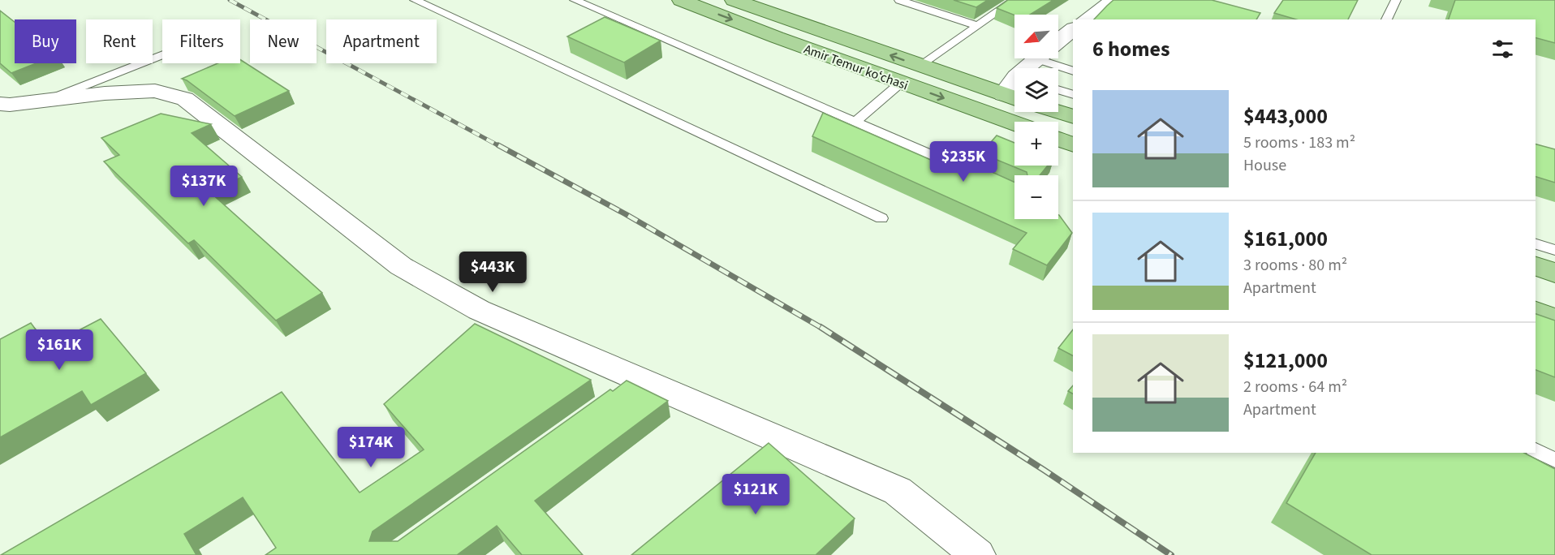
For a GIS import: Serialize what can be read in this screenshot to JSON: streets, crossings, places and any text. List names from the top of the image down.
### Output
{
  "streets": {
    "main road": ["Amir Temur koʻchasi"]
  },
  "north": "bottom left",
  "page": {
    "map_buttons": ["+", "−"],
    "chip": [
      "Buy",
      "Rent",
      "Filters",
      "New",
      "Apartment"
    ],
    "heading": "6 homes",
    "list": [
      {
        "name": "$443,000",
        "note": "5 rooms · 183 m² · House"
      },
      {
        "name": "$161,000",
        "note": "3 rooms · 80 m² · Apartment"
      },
      {
        "name": "$121,000",
        "note": "2 rooms · 64 m² · Apartment"
      }
    ],
    "price": [
      "$235K",
      "$137K",
      "$443K",
      "$161K",
      "$174K",
      "$121K"
    ]
  }
}
